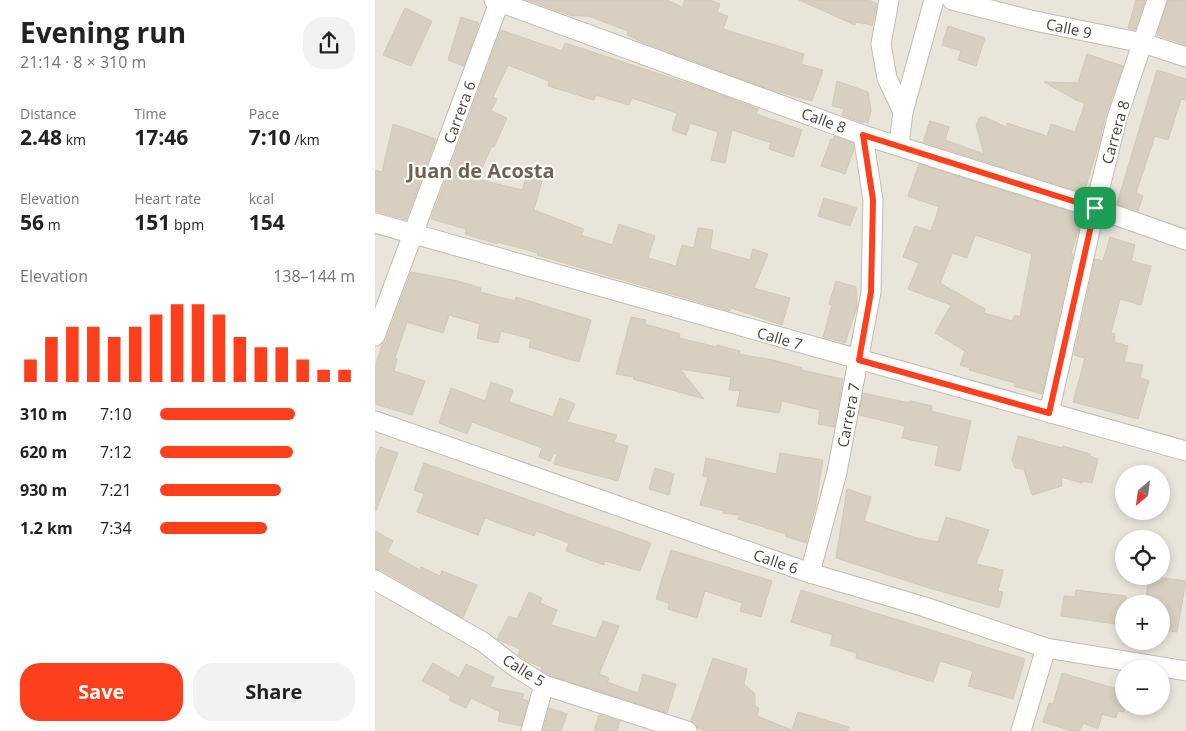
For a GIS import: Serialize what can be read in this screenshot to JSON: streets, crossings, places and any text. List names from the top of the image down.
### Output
{
  "streets": {
    "street": [
      "Calle 9",
      "Carrera 6",
      "Calle 8",
      "Carrera 8",
      "Calle 7",
      "Carrera 7",
      "Calle 6",
      "Calle 5"
    ]
  },
  "crossings": [
    ["Calle 9", "Carrera 8"],
    ["Carrera 6", "Calle 8"],
    ["Carrera 6", "Calle 7"],
    ["Calle 8", "Carrera 8"],
    ["Calle 8", "Carrera 7"],
    ["Carrera 8", "Calle 7"],
    ["Calle 7", "Carrera 7"],
    ["Carrera 7", "Calle 6"]
  ],
  "districts": ["Juan de Acosta"],
  "north": "bottom left",
  "page": {
    "heading": ["Evening run", "21:14 · 8 × 310 m"],
    "stats": [
      ["Distance", "2.48 km"],
      ["Time", "17:46"],
      ["Pace", "7:10 /km"],
      ["Elevation", "56 m"],
      ["Heart rate", "151 bpm"],
      ["kcal", "154"]
    ],
    "chart": ["Elevation", "138–144 m"],
    "list": [
      {
        "name": "310 m",
        "note": "7:10"
      },
      {
        "name": "620 m",
        "note": "7:12"
      },
      {
        "name": "930 m",
        "note": "7:21"
      },
      {
        "name": "1.2 km",
        "note": "7:34"
      }
    ],
    "map_buttons": ["+", "−"],
    "buttons": ["Save", "Share"]
  }
}
